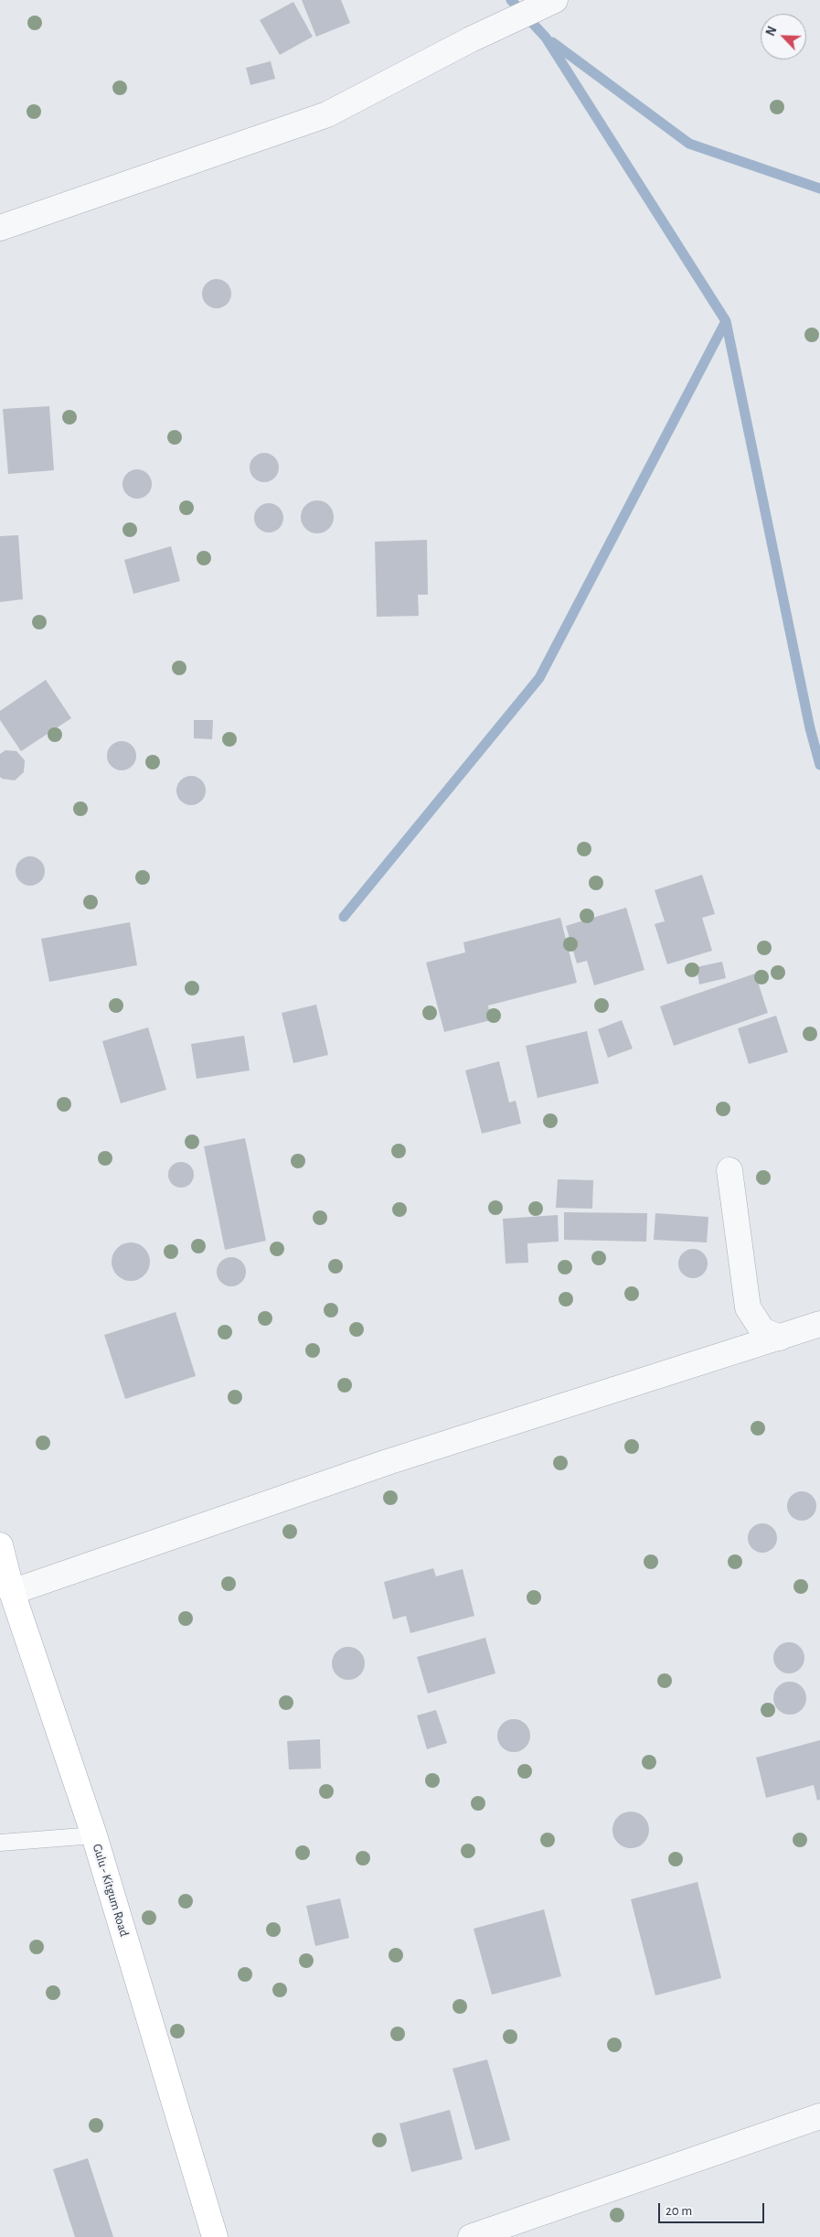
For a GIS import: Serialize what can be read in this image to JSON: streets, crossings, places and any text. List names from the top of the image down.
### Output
{
  "streets": {
    "main road": ["Gulu - Kitgum Road"]
  },
  "scale_bar": "20 m",
  "north": "top left"
}
